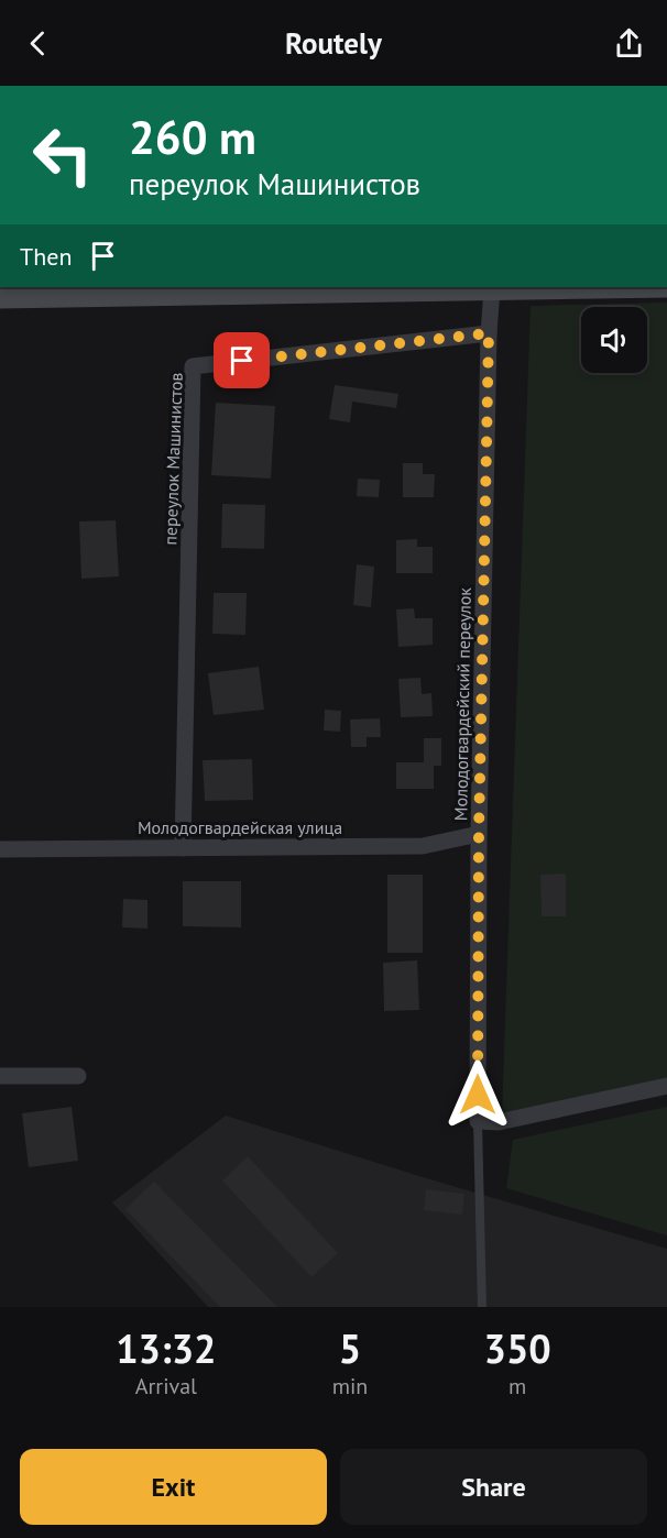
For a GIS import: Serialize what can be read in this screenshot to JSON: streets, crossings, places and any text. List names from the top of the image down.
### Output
{
  "streets": {
    "street": ["переулок Машинистов", "Молодогвардейский переулок", "Молодогвардейская улица"]
  },
  "crossings": [
    ["переулок Машинистов", "Молодогвардейский переулок"],
    ["переулок Машинистов", "Молодогвардейская улица"],
    ["Молодогвардейский переулок", "Молодогвардейская улица"]
  ],
  "page": {
    "header": "Routely",
    "turn": ["260 m", "переулок Машинистов"],
    "then": "Then",
    "eta": [
      "13:32",
      "Arrival",
      "5",
      "min",
      "350",
      "m"
    ],
    "buttons": ["Exit", "Share"]
  }
}
